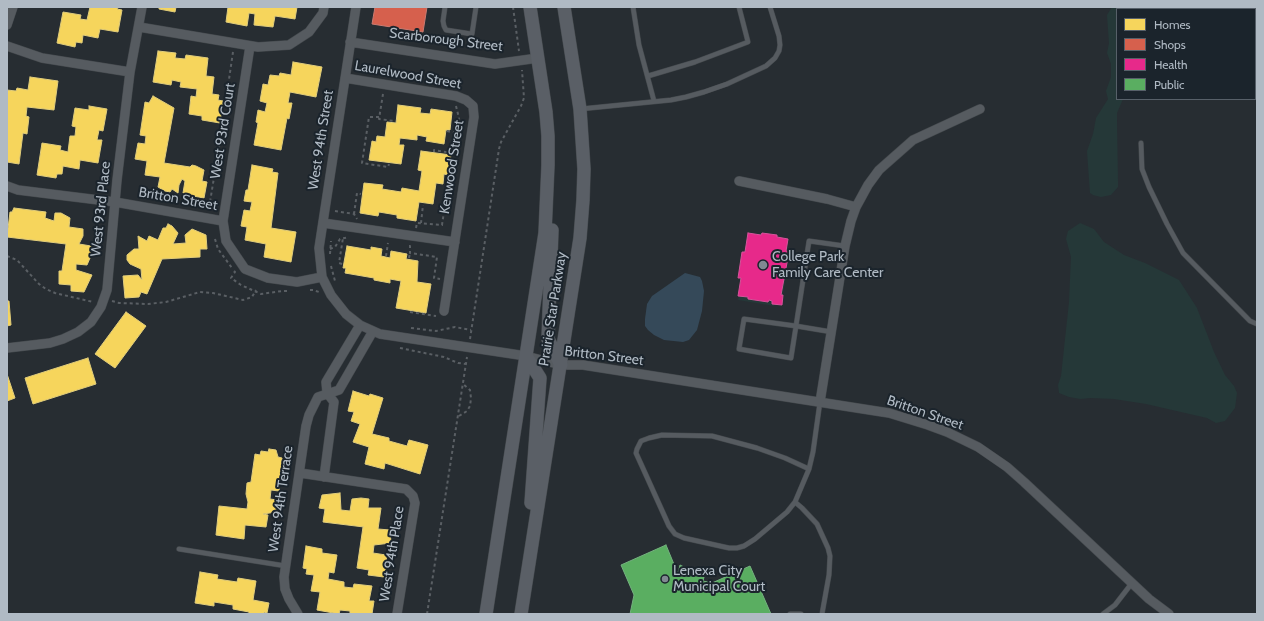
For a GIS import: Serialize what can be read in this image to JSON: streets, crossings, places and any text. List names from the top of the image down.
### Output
{
  "streets": {
    "main road": ["Prairie Star Parkway"],
    "street": [
      "Scarborough Street",
      "Laurelwood Street",
      "West 93rd Court",
      "West 94th Street",
      "Kenwood Street",
      "Britton Street",
      "West 93rd Place",
      "West 94th Terrace",
      "West 94th Place"
    ]
  },
  "crossings": [
    ["Scarborough Street", "West 94th Street"],
    ["Scarborough Street", "Prairie Star Parkway"],
    ["Laurelwood Street", "West 94th Street"],
    ["Laurelwood Street", "Kenwood Street"],
    ["West 93rd Court", "Britton Street"],
    ["West 94th Street", "Britton Street"],
    ["Britton Street", "West 93rd Place"],
    ["Britton Street", "Prairie Star Parkway"],
    ["Britton Street", "West 94th Terrace"],
    ["West 94th Terrace", "West 94th Place"]
  ],
  "places": ["College Park Family Care Center", "Lenexa City Municipal Court"],
  "legend": [
    "Homes",
    "Shops",
    "Health",
    "Public"
  ]
}
